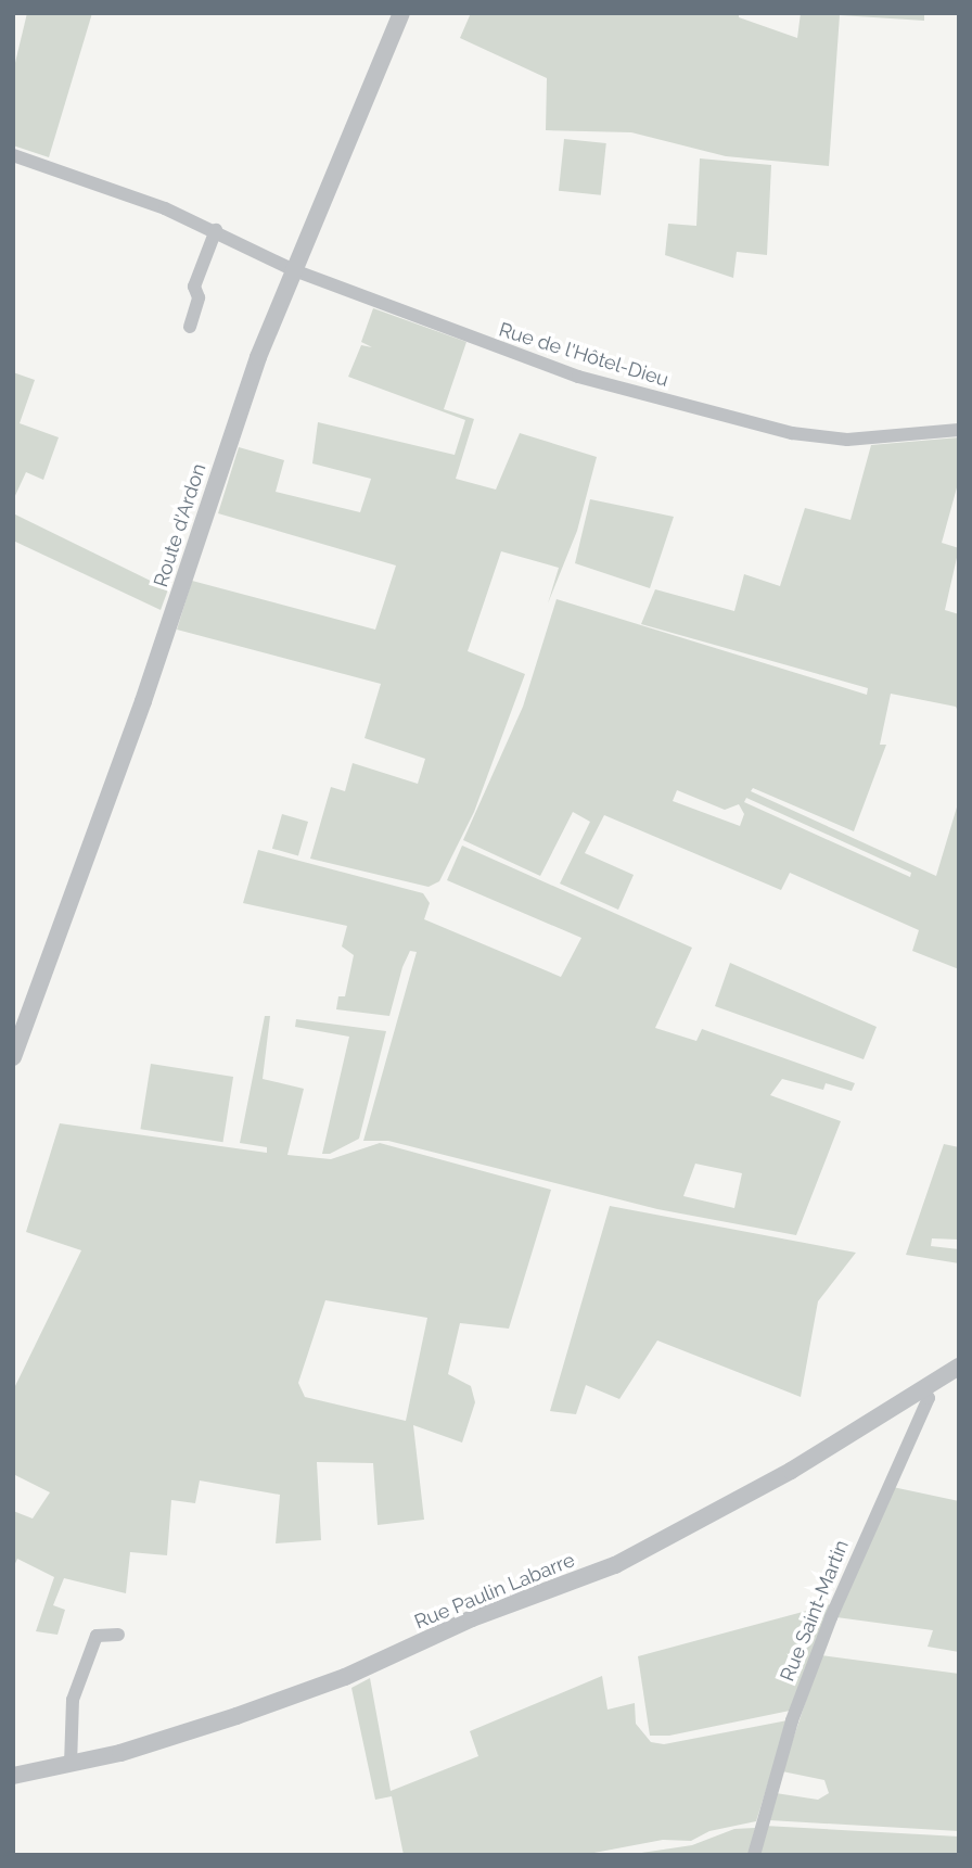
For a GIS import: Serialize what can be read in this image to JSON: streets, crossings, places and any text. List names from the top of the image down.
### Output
{
  "streets": {
    "street": [
      "Rue de l'Hôtel-Dieu",
      "Route d'Ardon",
      "Rue Paulin Labarre",
      "Rue Saint-Martin"
    ]
  },
  "crossings": [
    ["Rue de l'Hôtel-Dieu", "Route d'Ardon"],
    ["Rue Paulin Labarre", "Rue Saint-Martin"]
  ]
}
